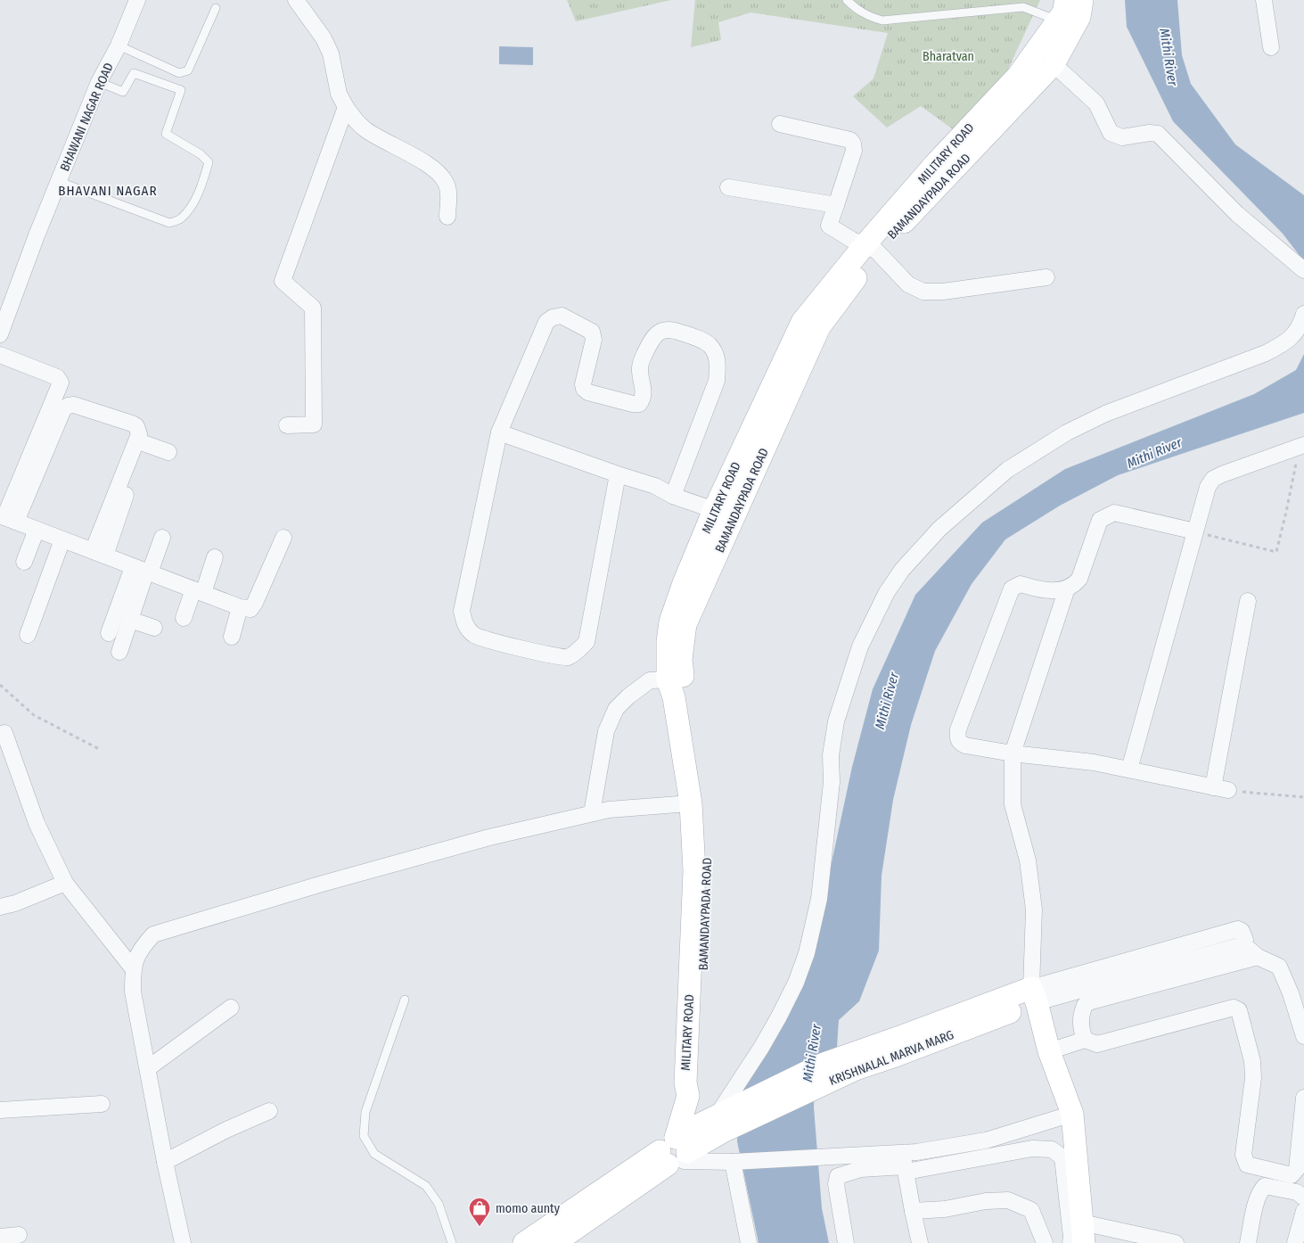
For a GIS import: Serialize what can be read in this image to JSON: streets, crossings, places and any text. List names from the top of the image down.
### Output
{
  "streets": {
    "street": [
      "BHAWANI NAGAR ROAD",
      "MILITARY ROAD",
      "BAMANDAYPADA ROAD",
      "KRISHNALAL MARVA MARG"
    ]
  },
  "crossings": [
    ["MILITARY ROAD", "BAMANDAYPADA ROAD"]
  ],
  "districts": ["BHAVANI NAGAR"],
  "water": ["Mithi River"],
  "parks": ["Bharatvan"],
  "places": {
    "shop": ["momo aunty"]
  }
}
